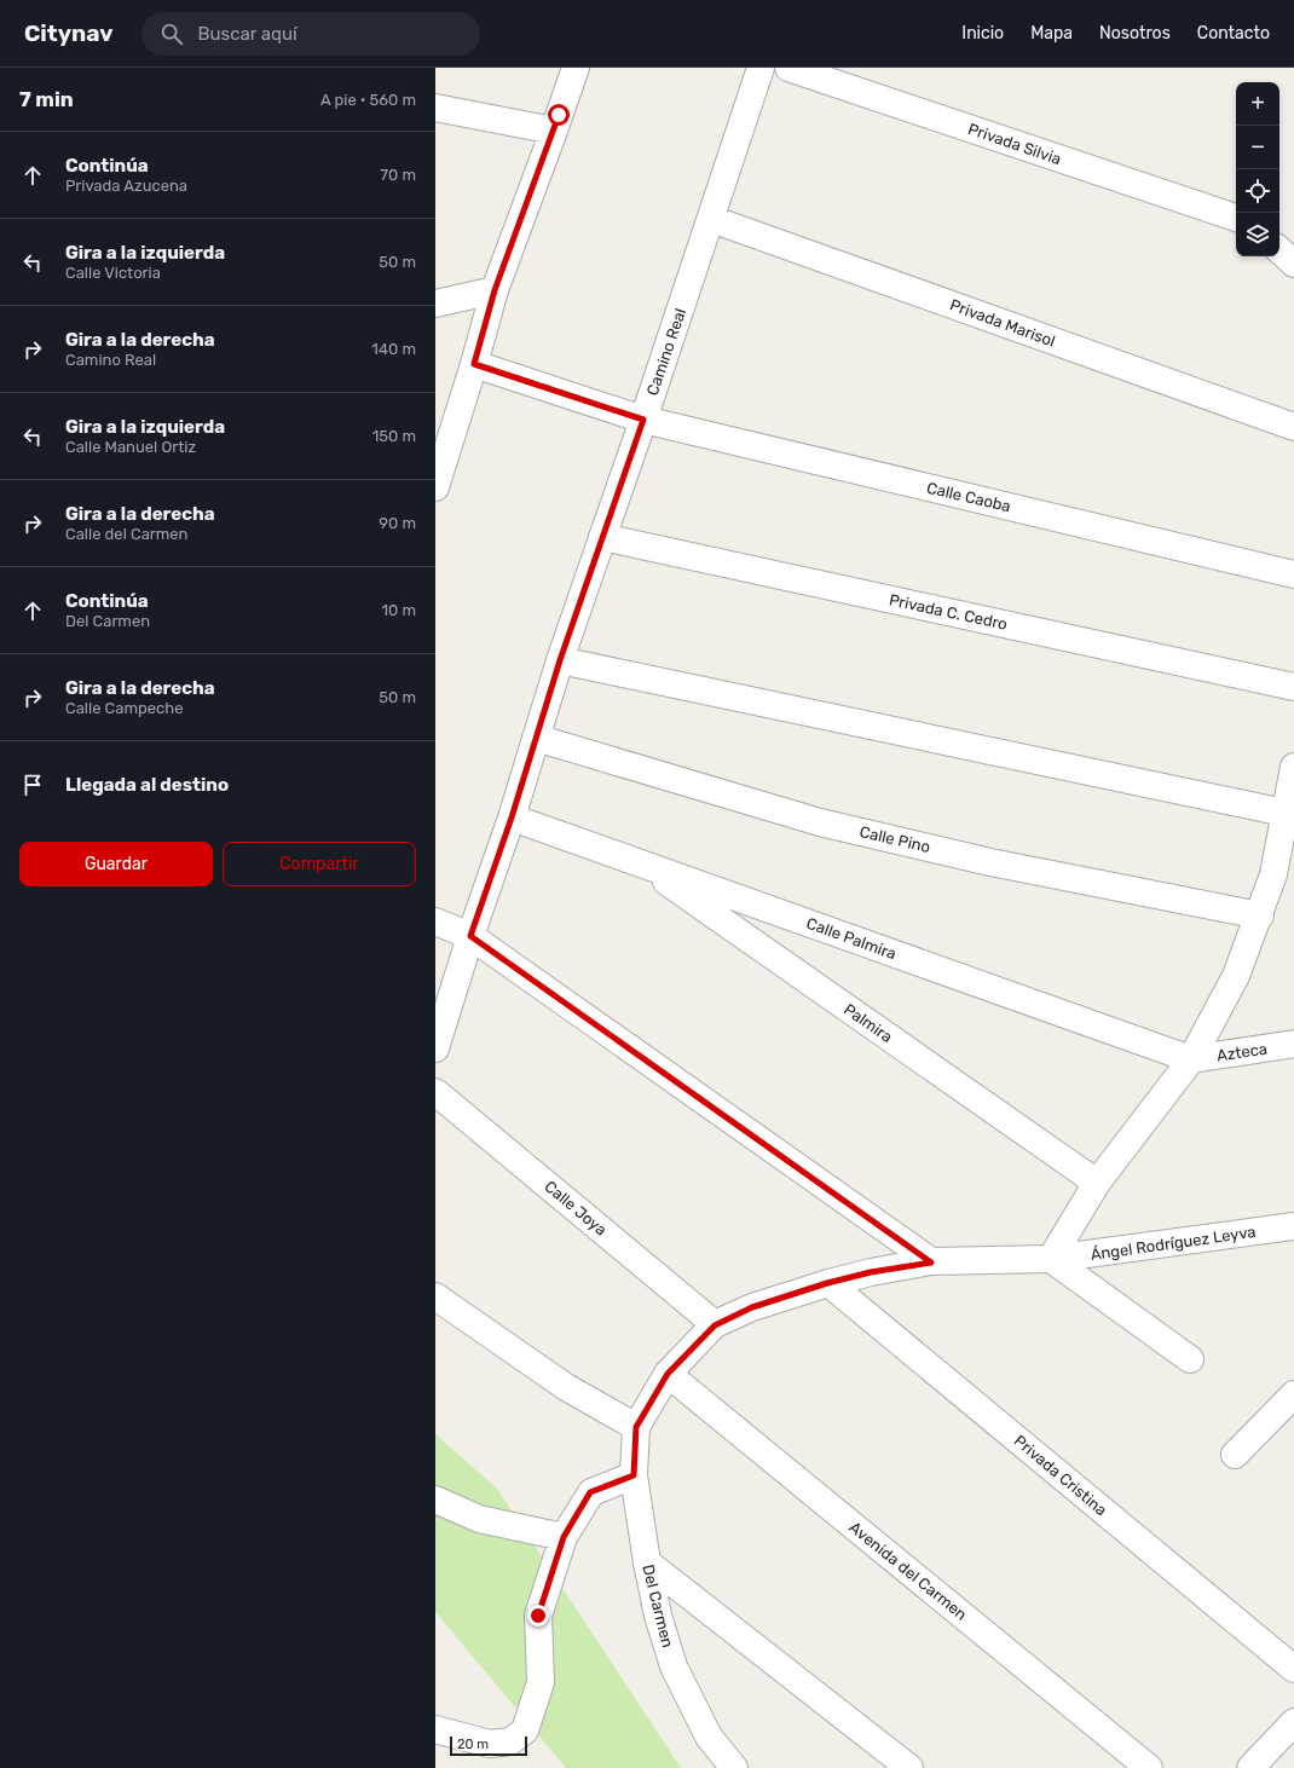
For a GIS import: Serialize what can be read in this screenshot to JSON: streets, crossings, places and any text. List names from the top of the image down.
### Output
{
  "streets": {
    "street": [
      "Privada Silvia",
      "Privada Marisol",
      "Camino Real",
      "Calle Caoba",
      "Privada C. Cedro",
      "Calle Pino",
      "Calle Palmira",
      "Palmira",
      "Azteca",
      "Calle Joya",
      "Ángel Rodríguez Leyva",
      "Privada Cristina",
      "Avenida del Carmen",
      "Del Carmen"
    ]
  },
  "crossings": [
    ["Privada Marisol", "Camino Real"],
    ["Camino Real", "Calle Caoba"],
    ["Camino Real", "Privada C. Cedro"],
    ["Camino Real", "Calle Pino"],
    ["Camino Real", "Calle Palmira"],
    ["Calle Palmira", "Palmira"],
    ["Calle Palmira", "Azteca"],
    ["Calle Joya", "Ángel Rodríguez Leyva"],
    ["Ángel Rodríguez Leyva", "Privada Cristina"],
    ["Ángel Rodríguez Leyva", "Avenida del Carmen"],
    ["Ángel Rodríguez Leyva", "Del Carmen"]
  ],
  "scale_bar": "20 m",
  "page": {
    "header": "Citynav",
    "search": "Buscar aquí",
    "nav": [
      "Inicio",
      "Mapa",
      "Nosotros",
      "Contacto"
    ],
    "heading": ["7 min", "A pie · 560 m"],
    "map_buttons": ["+", "−"],
    "list": [
      ["Continúa", "Privada Azucena", "70 m"],
      ["Gira a la izquierda", "Calle Victoria", "50 m"],
      ["Gira a la derecha", "Camino Real", "140 m"],
      ["Gira a la izquierda", "Calle Manuel Ortiz", "150 m"],
      ["Gira a la derecha", "Calle del Carmen", "90 m"],
      ["Continúa", "Del Carmen", "10 m"],
      ["Gira a la derecha", "Calle Campeche", "50 m"],
      "Llegada al destino"
    ],
    "buttons": ["Guardar", "Compartir"],
    "scale": "20 m"
  }
}
